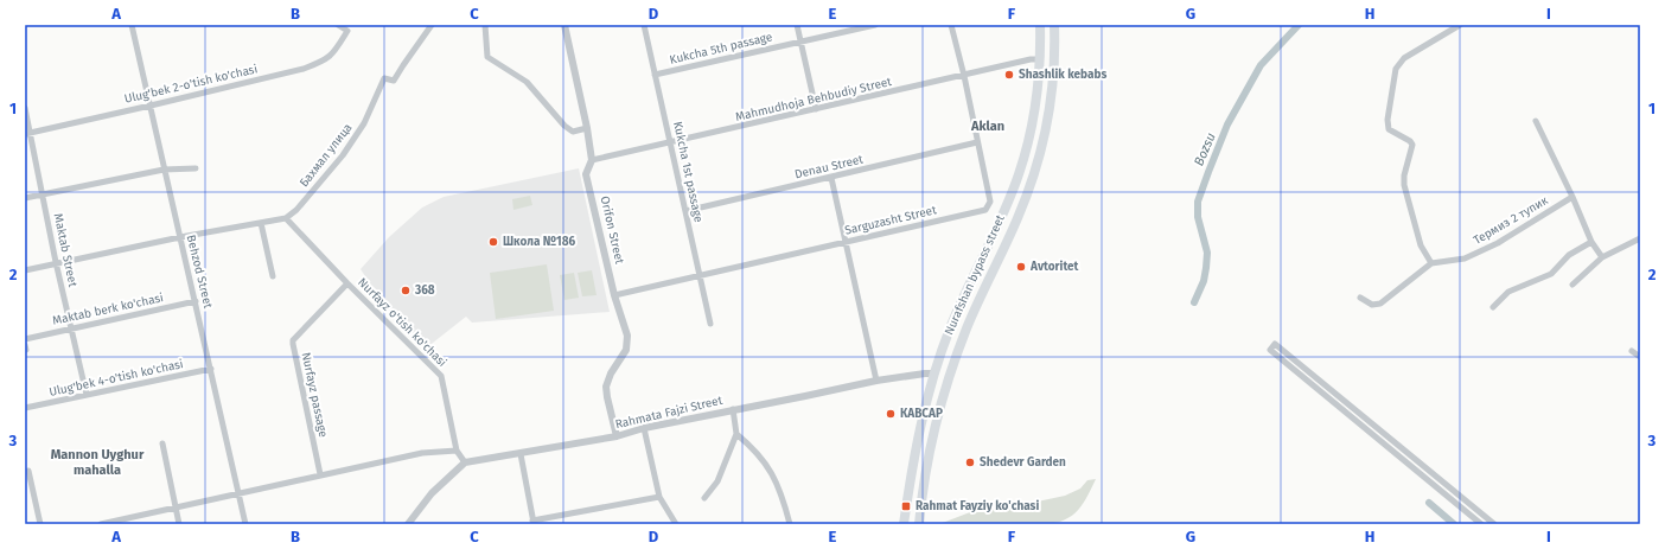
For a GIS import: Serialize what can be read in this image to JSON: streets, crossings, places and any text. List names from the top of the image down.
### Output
{
  "streets": {
    "main road": ["Nurafshan bypass street"],
    "street": [
      "Kukcha 5th passage",
      "Ulug'bek 2-o'tish ko'chasi",
      "Mahmudhoja Behbudiy Street",
      "Бахмал улица",
      "Denau Street",
      "Kukcha 1st passage",
      "Sarguzasht Street",
      "Термиз 2 тупик",
      "Orifon Street",
      "Maktab Street",
      "Behzod Street",
      "Maktab berk ko'chasi",
      "Nurfayz o'tish ko'chasi",
      "Ulug'bek 4-o'tish ko'chasi",
      "Nurfayz passage",
      "Rahmata Fajzi Street"
    ]
  },
  "crossings": [
    ["Kukcha 5th passage", "Kukcha 1st passage"],
    ["Ulug'bek 2-o'tish ko'chasi", "Maktab Street"],
    ["Ulug'bek 2-o'tish ko'chasi", "Behzod Street"],
    ["Mahmudhoja Behbudiy Street", "Kukcha 1st passage"],
    ["Mahmudhoja Behbudiy Street", "Sarguzasht Street"],
    ["Mahmudhoja Behbudiy Street", "Orifon Street"],
    ["Mahmudhoja Behbudiy Street", "Nurafshan bypass street"],
    ["Бахмал улица", "Nurfayz o'tish ko'chasi"],
    ["Denau Street", "Kukcha 1st passage"],
    ["Denau Street", "Sarguzasht Street"],
    ["Kukcha 1st passage", "Sarguzasht Street"],
    ["Sarguzasht Street", "Orifon Street"],
    ["Orifon Street", "Rahmata Fajzi Street"],
    ["Maktab Street", "Maktab berk ko'chasi"],
    ["Maktab Street", "Ulug'bek 4-o'tish ko'chasi"],
    ["Behzod Street", "Maktab berk ko'chasi"],
    ["Behzod Street", "Ulug'bek 4-o'tish ko'chasi"],
    ["Nurafshan bypass street", "Rahmata Fajzi Street"],
    ["Nurfayz o'tish ko'chasi", "Nurfayz passage"],
    ["Nurfayz o'tish ko'chasi", "Rahmata Fajzi Street"]
  ],
  "districts": ["Aklan", "Mannon Uyghur mahalla"],
  "water": ["Bozsu"],
  "places": {
    "other": [
      "Shashlik kebabs",
      "Школа №186",
      "Avtoritet",
      "368",
      "КАВСАР",
      "Shedevr Garden"
    ],
    "transit": ["Rahmat Fayziy ko'chasi"]
  },
  "grid": {
    "columns": [
      "A",
      "B",
      "C",
      "D",
      "E",
      "F",
      "G",
      "H",
      "I"
    ],
    "rows": ["1", "2", "3"]
  }
}
